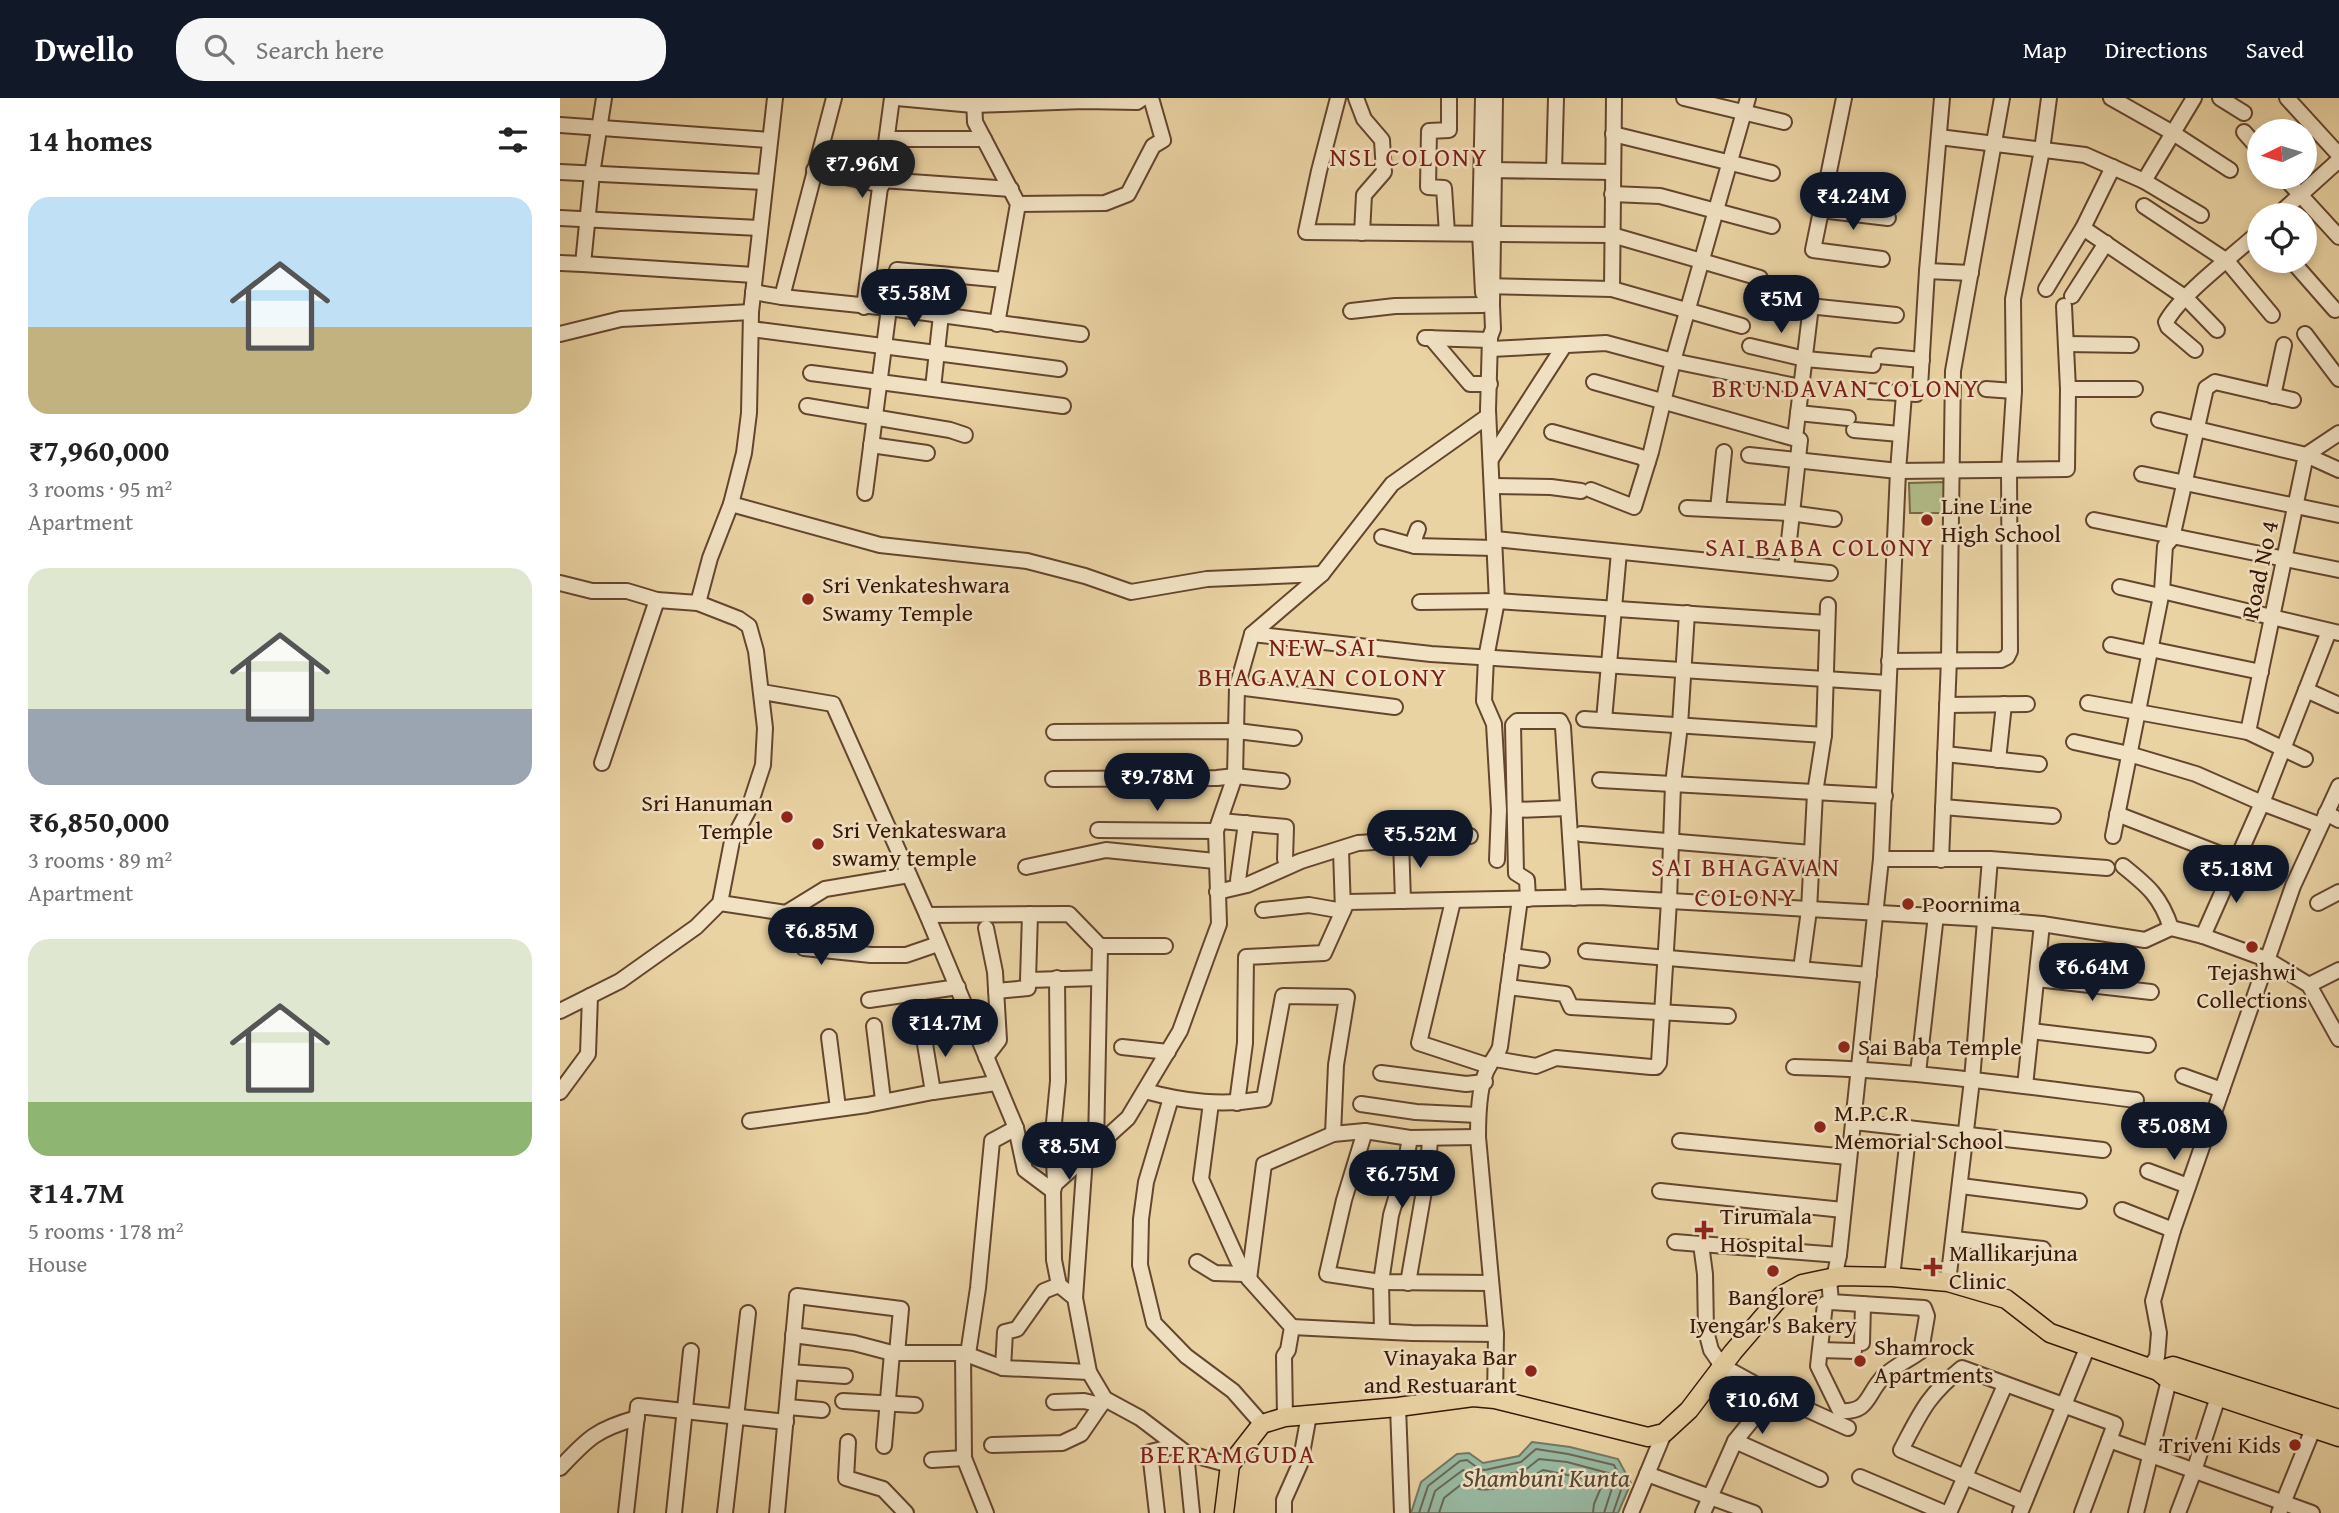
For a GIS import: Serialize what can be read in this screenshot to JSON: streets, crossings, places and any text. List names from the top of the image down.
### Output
{
  "streets": {
    "street": ["Road No 4"]
  },
  "districts": [
    "NSL COLONY",
    "BRUNDAVAN COLONY",
    "SAI BABA COLONY",
    "NEW SAI BHAGAVAN COLONY",
    "SAI BHAGAVAN COLONY",
    "BEERAMGUDA"
  ],
  "water": ["Shambuni Kunta"],
  "places": {
    "other": [
      "Line Line High School",
      "Sri Venkateshwara Swamy Temple",
      "Sri Hanuman Temple",
      "Sri Venkateswara swamy temple",
      "Poornima",
      "Tejashwi Collections",
      "Sai Baba Temple",
      "M.P.C.R Memorial School",
      "Banglore Iyengar's Bakery",
      "Shamrock Apartments",
      "Vinayaka Bar and Restuarant",
      "Triveni Kids"
    ],
    "health": ["Tirumala Hospital", "Mallikarjuna Clinic"]
  },
  "north": "left",
  "page": {
    "header": "Dwello",
    "search": "Search here",
    "nav": ["Map", "Directions", "Saved"],
    "heading": "14 homes",
    "price": [
      "₹7.96M",
      "₹4.24M",
      "₹5.58M",
      "₹5M",
      "₹9.78M",
      "₹5.52M",
      "₹5.18M",
      "₹6.85M",
      "₹6.64M",
      "₹14.7M",
      "₹5.08M",
      "₹8.5M",
      "₹6.75M",
      "₹10.6M"
    ],
    "list": [
      {
        "name": "₹7,960,000",
        "note": "3 rooms · 95 m² · Apartment"
      },
      {
        "name": "₹6,850,000",
        "note": "3 rooms · 89 m² · Apartment"
      },
      {
        "name": "₹14.7M",
        "note": "5 rooms · 178 m² · House"
      }
    ]
  }
}
